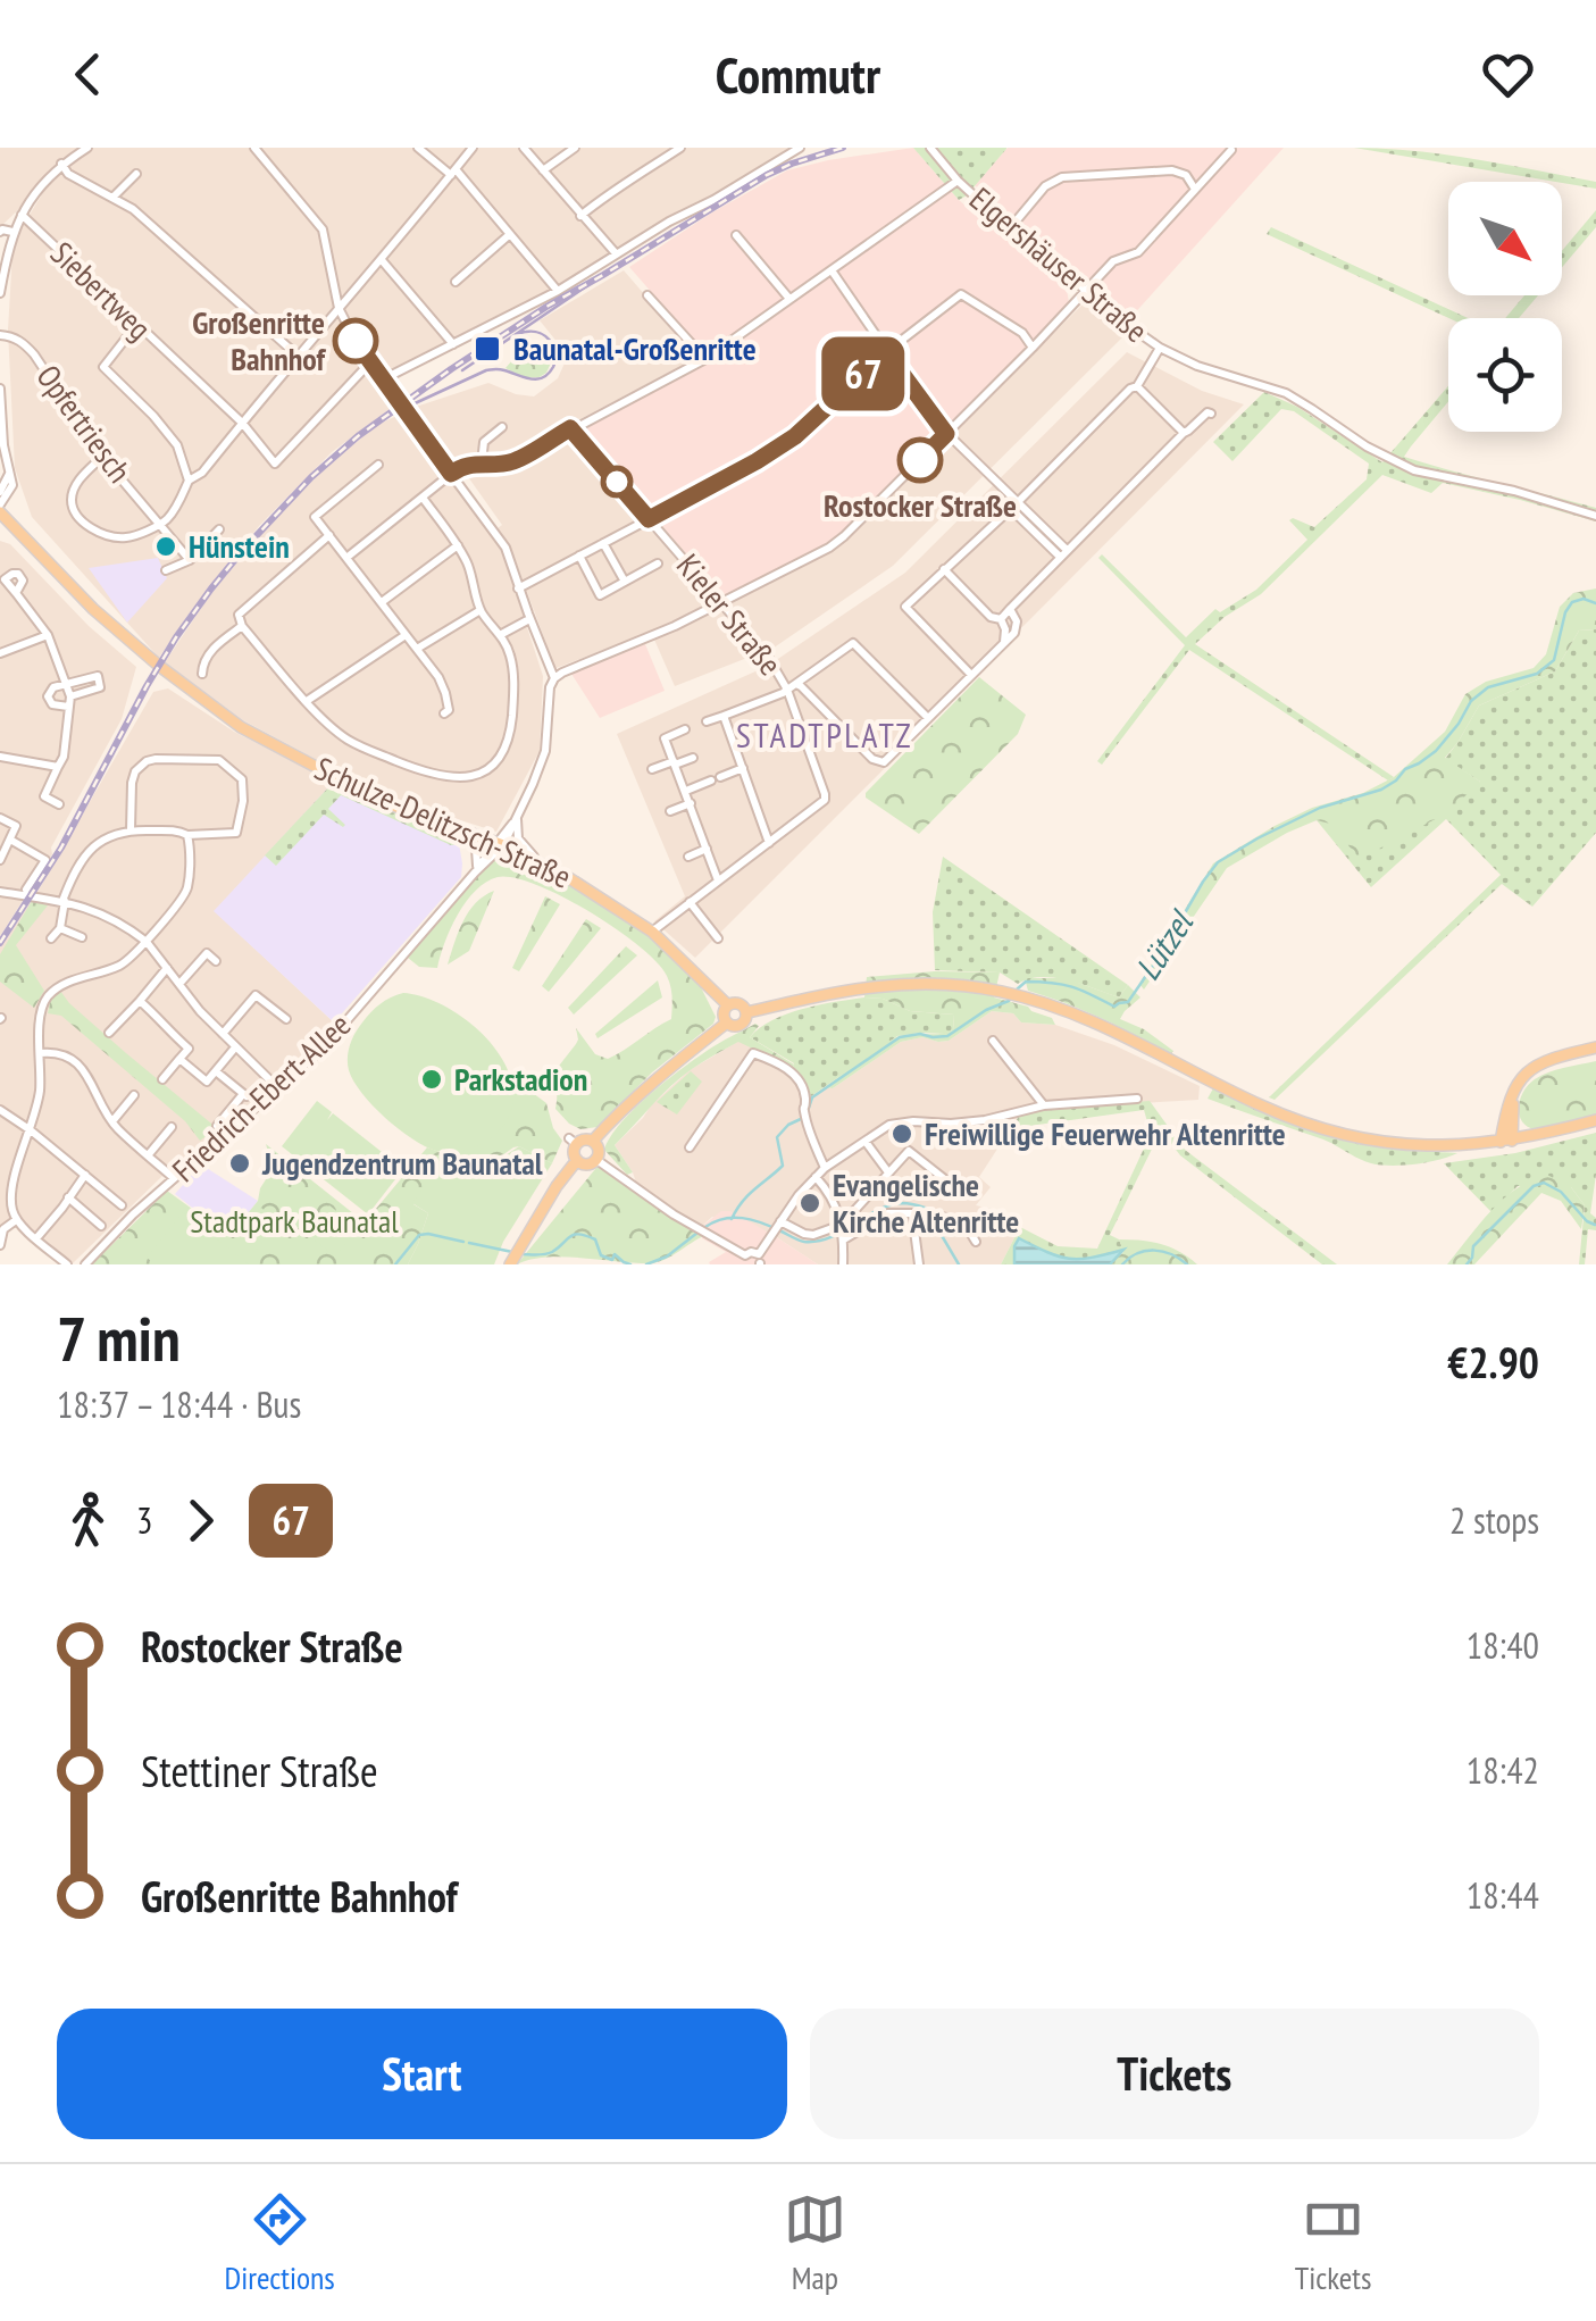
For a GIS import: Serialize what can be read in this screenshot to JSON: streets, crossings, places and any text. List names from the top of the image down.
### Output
{
  "streets": {
    "main road": ["Schulze-Delitzsch-Straße"],
    "street": [
      "Elgershäuser Straße",
      "Siebertweg",
      "Opfertriesch",
      "Kieler Straße",
      "Friedrich-Ebert-Allee"
    ]
  },
  "crossings": [
    ["Kieler Straße", "Schulze-Delitzsch-Straße"],
    ["Schulze-Delitzsch-Straße", "Friedrich-Ebert-Allee"]
  ],
  "districts": ["STADTPLATZ"],
  "water": ["Lützel"],
  "parks": ["Stadtpark Baunatal"],
  "places": {
    "other": [
      "Großenritte Bahnhof",
      "Rostocker Straße",
      "Hünstein",
      "Parkstadion",
      "Freiwillige Feuerwehr Altenritte",
      "Jugendzentrum Baunatal",
      "Evangelische Kirche Altenritte"
    ],
    "transit": ["Baunatal-Großenritte"]
  },
  "lines": ["bus line 67"],
  "north": "bottom right",
  "page": {
    "header": "Commutr",
    "on_map": "67",
    "heading": ["7 min", "18:37 – 18:44 · Bus", "€2.90"],
    "legs": ["3", "67", "2 stops"],
    "list": [
      {
        "name": "Rostocker Straße",
        "value": "18:40"
      },
      {
        "name": "Stettiner Straße",
        "value": "18:42"
      },
      {
        "name": "Großenritte Bahnhof",
        "value": "18:44"
      }
    ],
    "buttons": ["Start", "Tickets"],
    "tabs": ["Directions", "Map", "Tickets"]
  }
}
